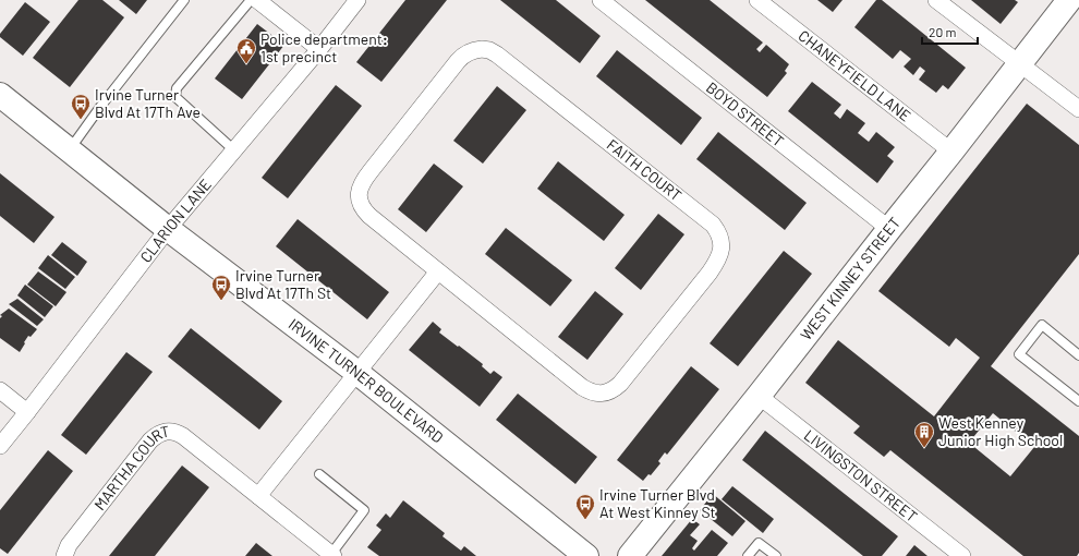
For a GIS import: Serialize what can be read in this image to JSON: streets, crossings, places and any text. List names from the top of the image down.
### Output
{
  "streets": {
    "main road": ["WEST KINNEY STREET", "IRVINE TURNER BOULEVARD"],
    "street": [
      "CHANEYFIELD LANE",
      "BOYD STREET",
      "FAITH COURT",
      "CLARION LANE",
      "MARTHA COURT",
      "LIVINGSTON STREET"
    ]
  },
  "crossings": [
    ["CHANEYFIELD LANE", "WEST KINNEY STREET"],
    ["BOYD STREET", "WEST KINNEY STREET"],
    ["CLARION LANE", "IRVINE TURNER BOULEVARD"],
    ["WEST KINNEY STREET", "LIVINGSTON STREET"]
  ],
  "places": {
    "public building": ["Police department: 1st precinct"],
    "bus stop": ["Irvine Turner Blvd At 17Th Ave", "Irvine Turner Blvd At 17Th St", "Irvine Turner Blvd At West Kinney St"],
    "building": ["West Kenney Junior High School"]
  },
  "scale_bar": "20 m"
}
